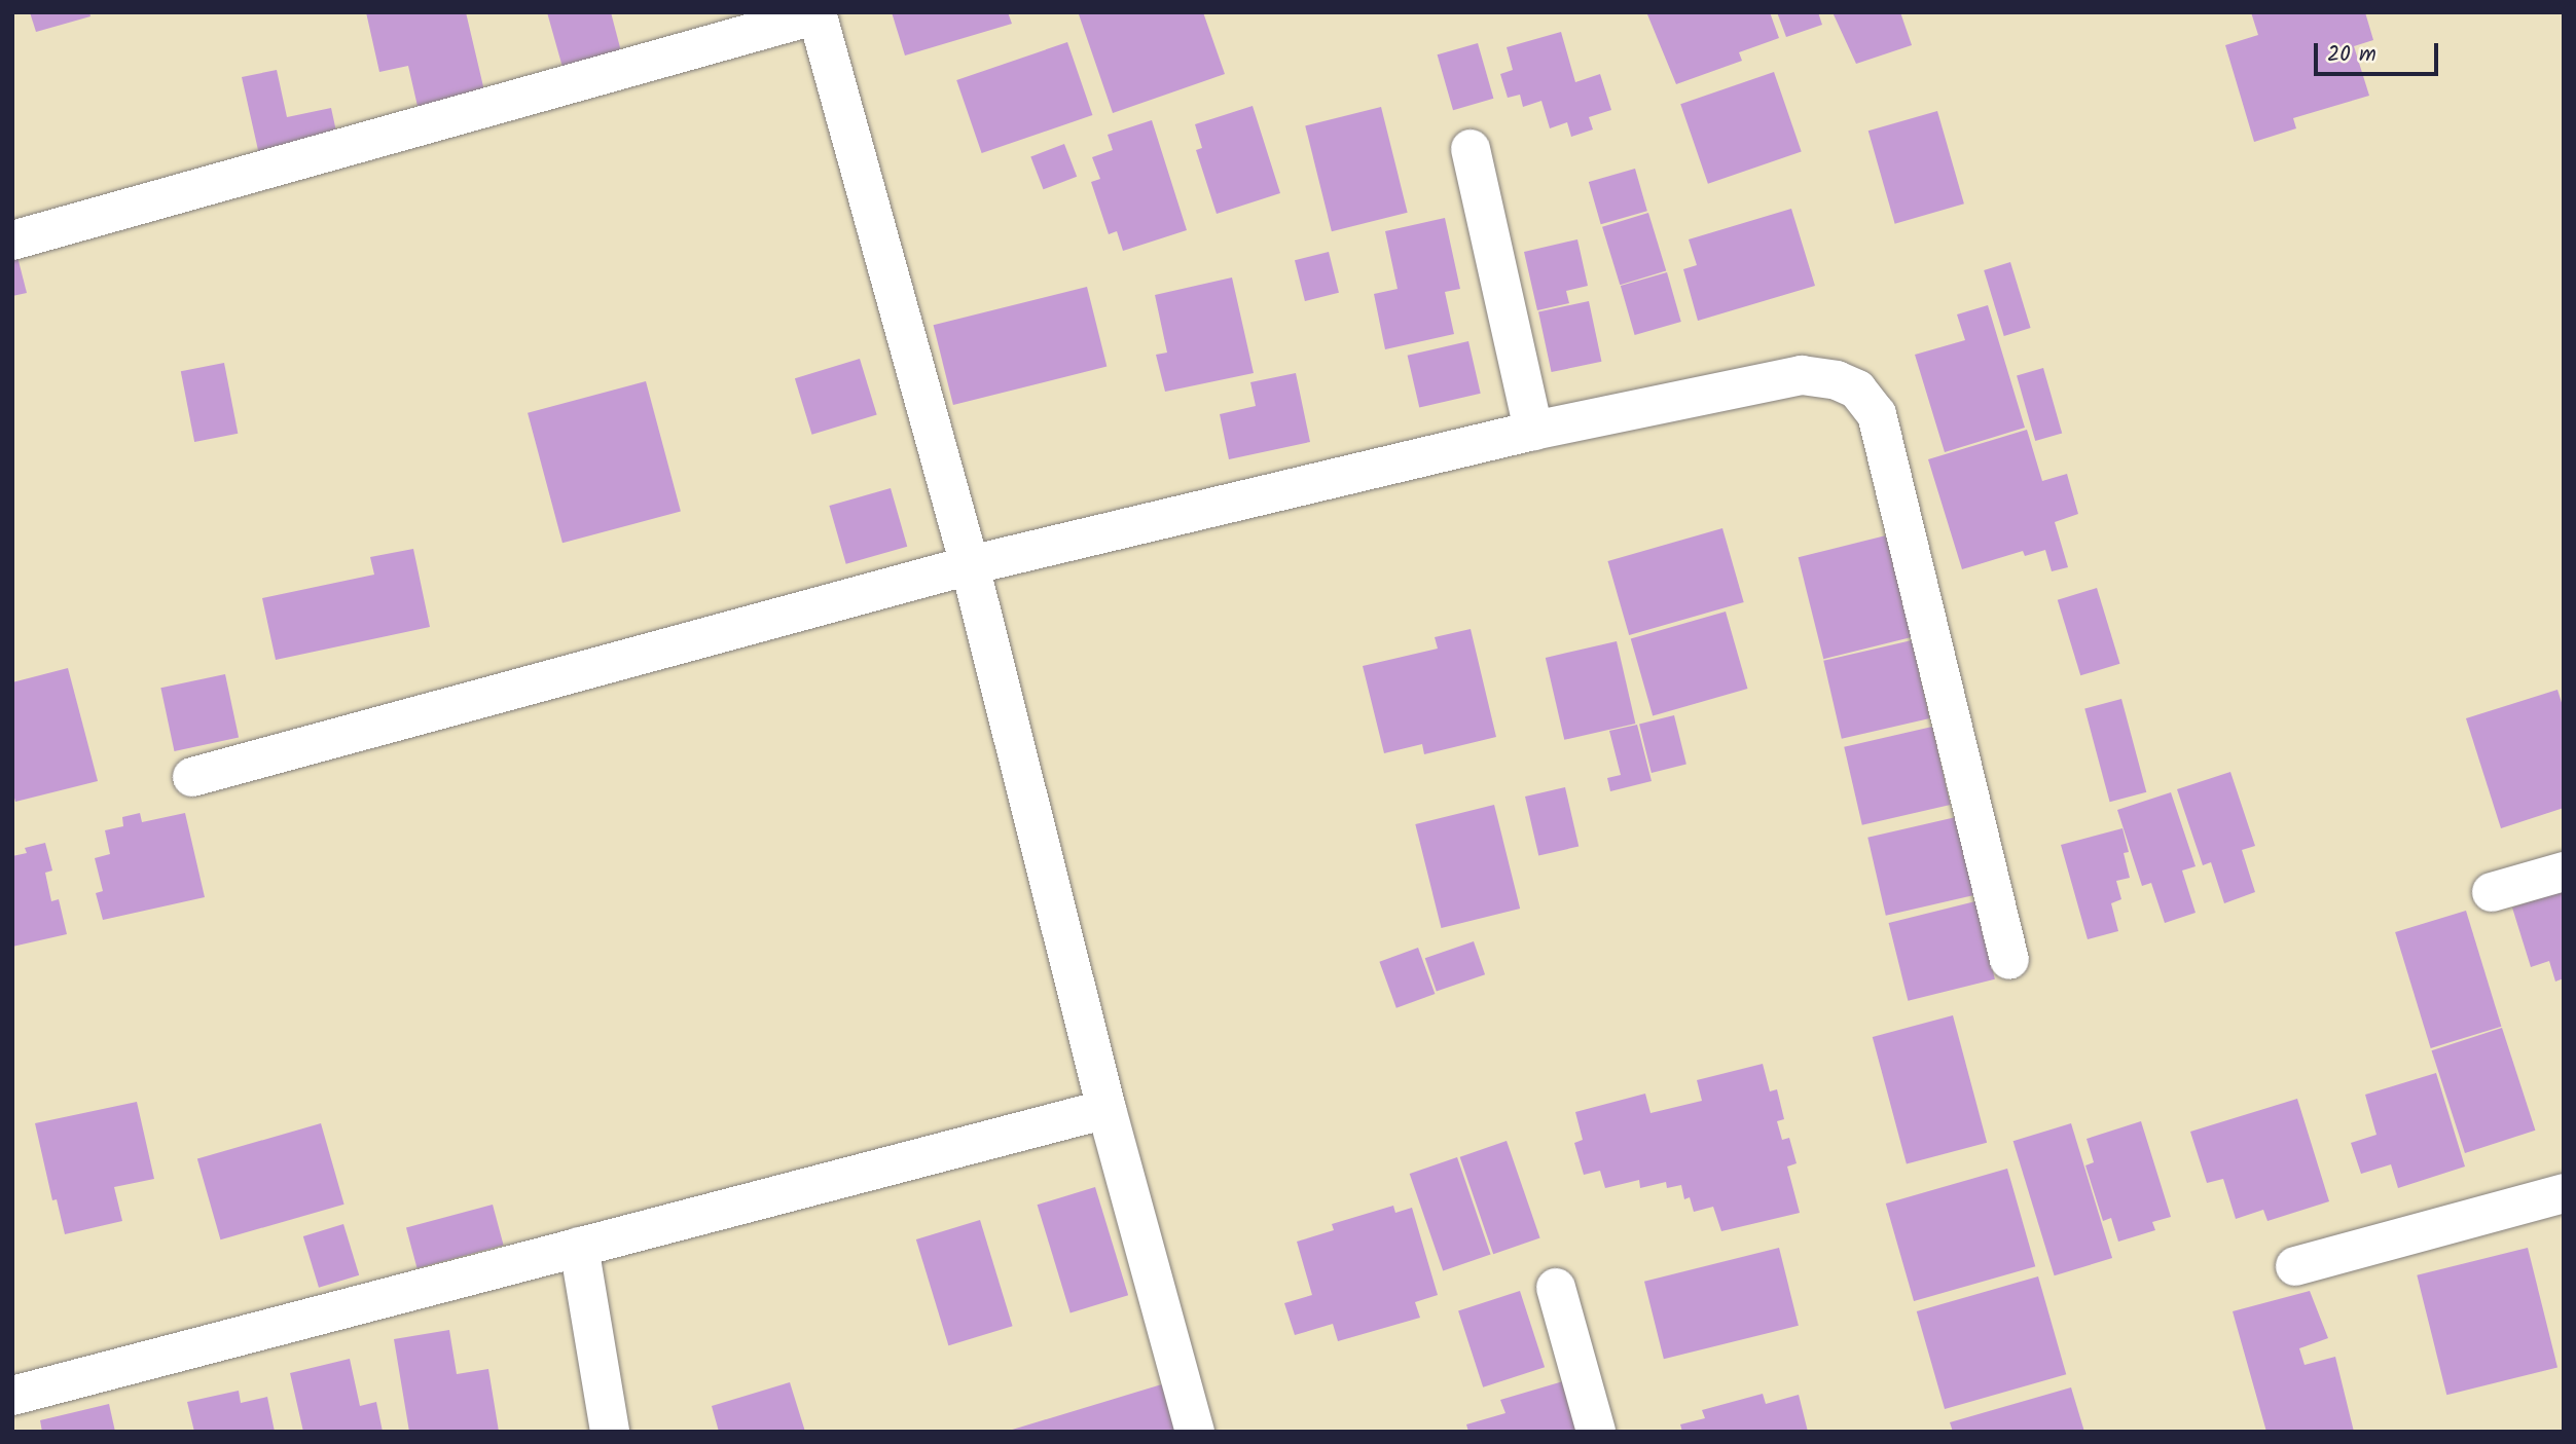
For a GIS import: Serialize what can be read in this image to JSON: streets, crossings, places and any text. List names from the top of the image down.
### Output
{
  "scale_bar": "20 m"
}
